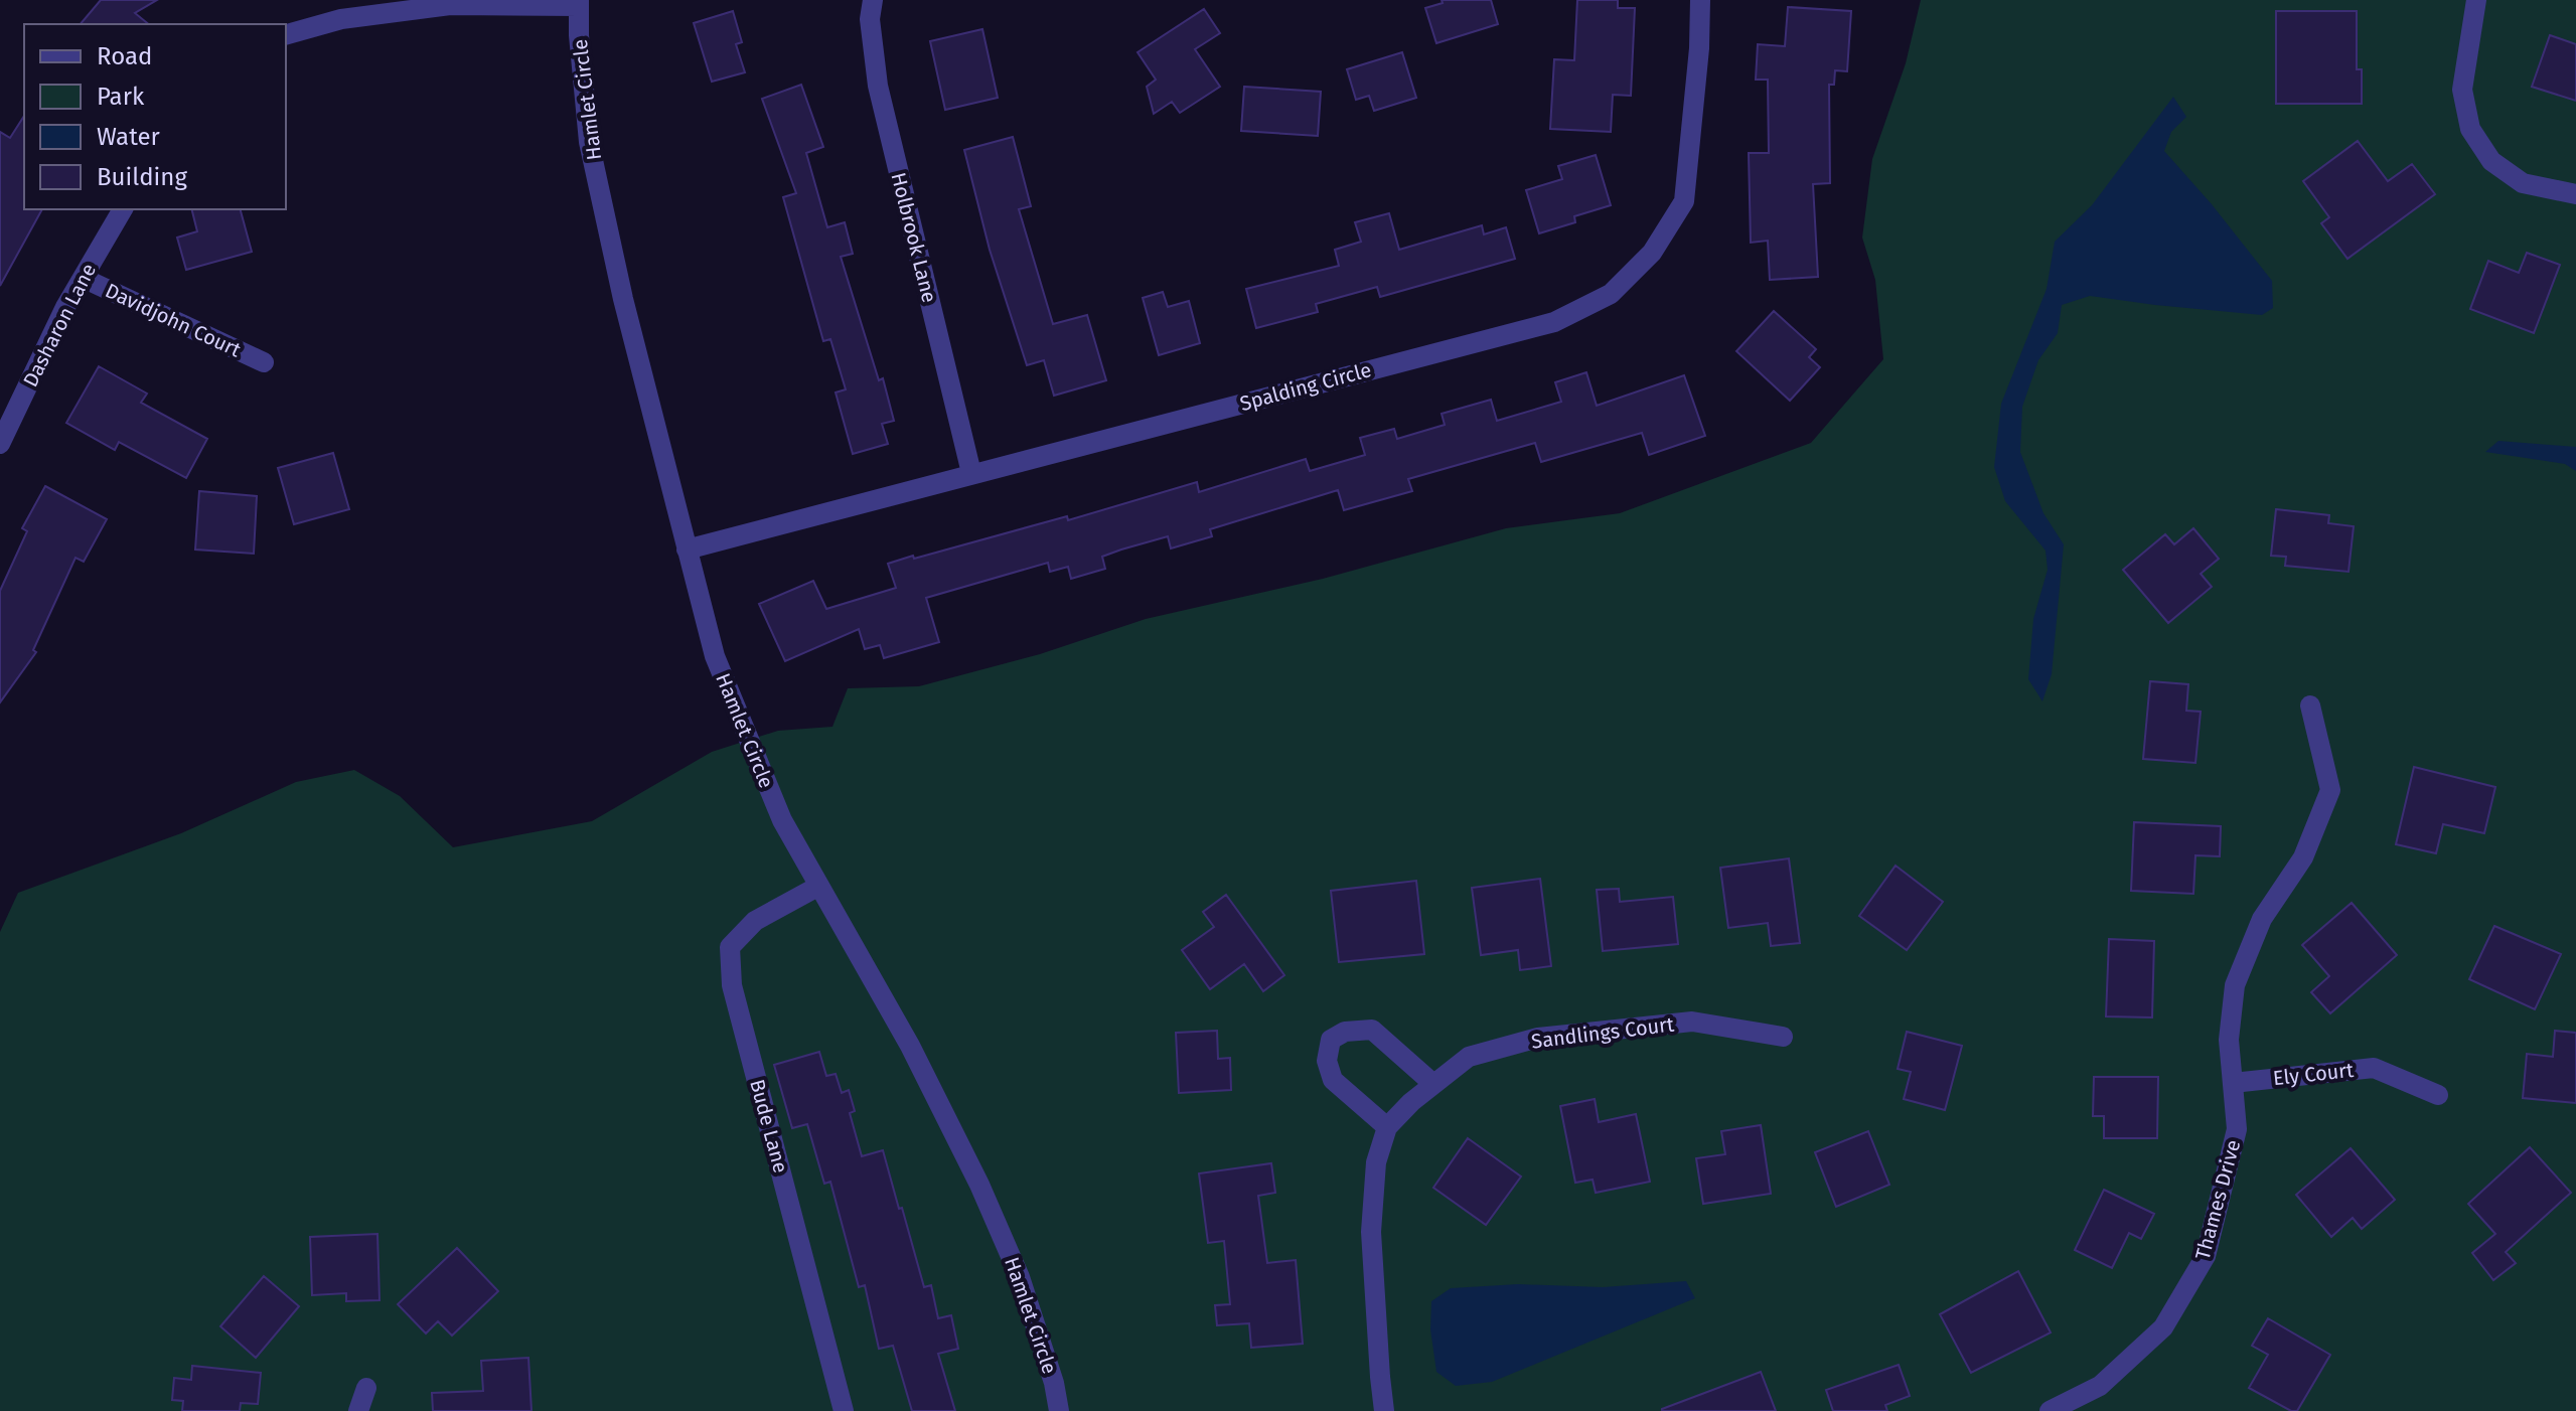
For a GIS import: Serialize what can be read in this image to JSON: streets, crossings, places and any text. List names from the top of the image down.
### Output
{
  "streets": {
    "street": [
      "Hamlet Circle",
      "Holbrook Lane",
      "Davidjohn Court",
      "Dasharon Lane",
      "Spalding Circle",
      "Sandlings Court",
      "Ely Court",
      "Bude Lane",
      "Thames Drive"
    ]
  },
  "crossings": [
    ["Hamlet Circle", "Spalding Circle"],
    ["Hamlet Circle", "Bude Lane"],
    ["Holbrook Lane", "Spalding Circle"],
    ["Davidjohn Court", "Dasharon Lane"],
    ["Ely Court", "Thames Drive"]
  ],
  "legend": [
    "Road",
    "Park",
    "Water",
    "Building"
  ]
}
